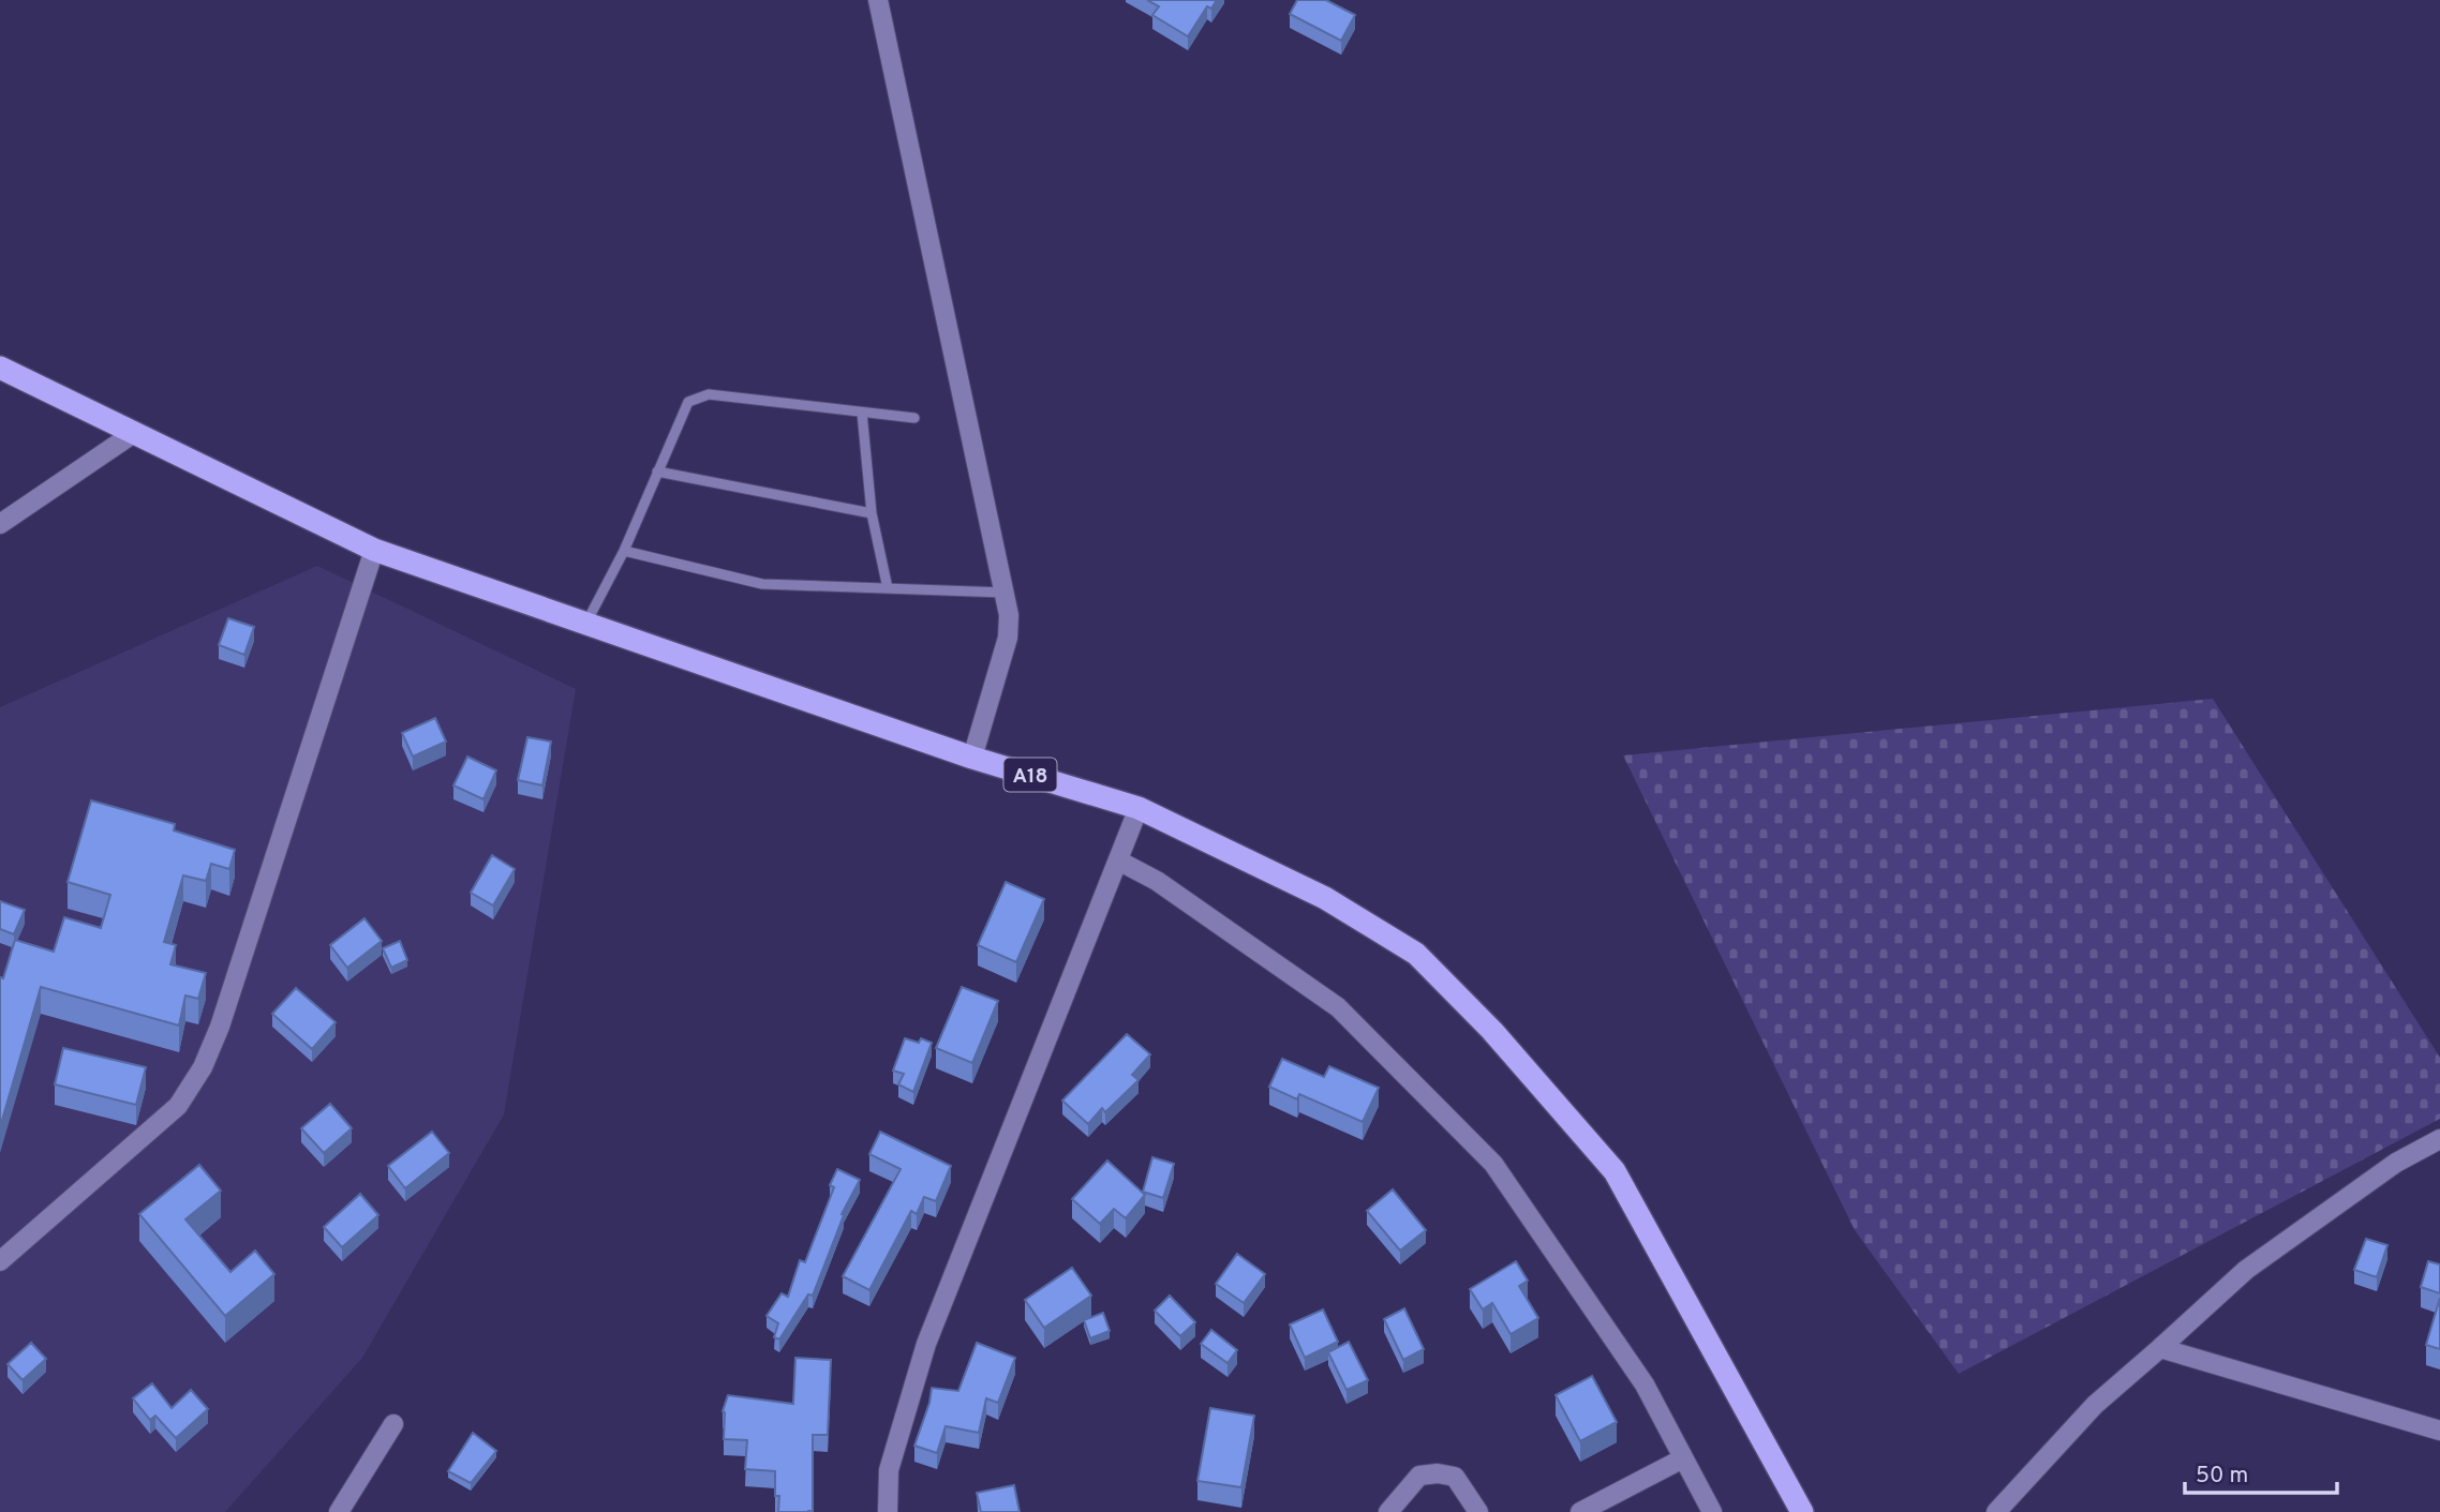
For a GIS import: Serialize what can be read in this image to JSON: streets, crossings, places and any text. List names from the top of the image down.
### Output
{
  "streets": {
    "highway": ["A18"]
  },
  "scale_bar": "50 m"
}
